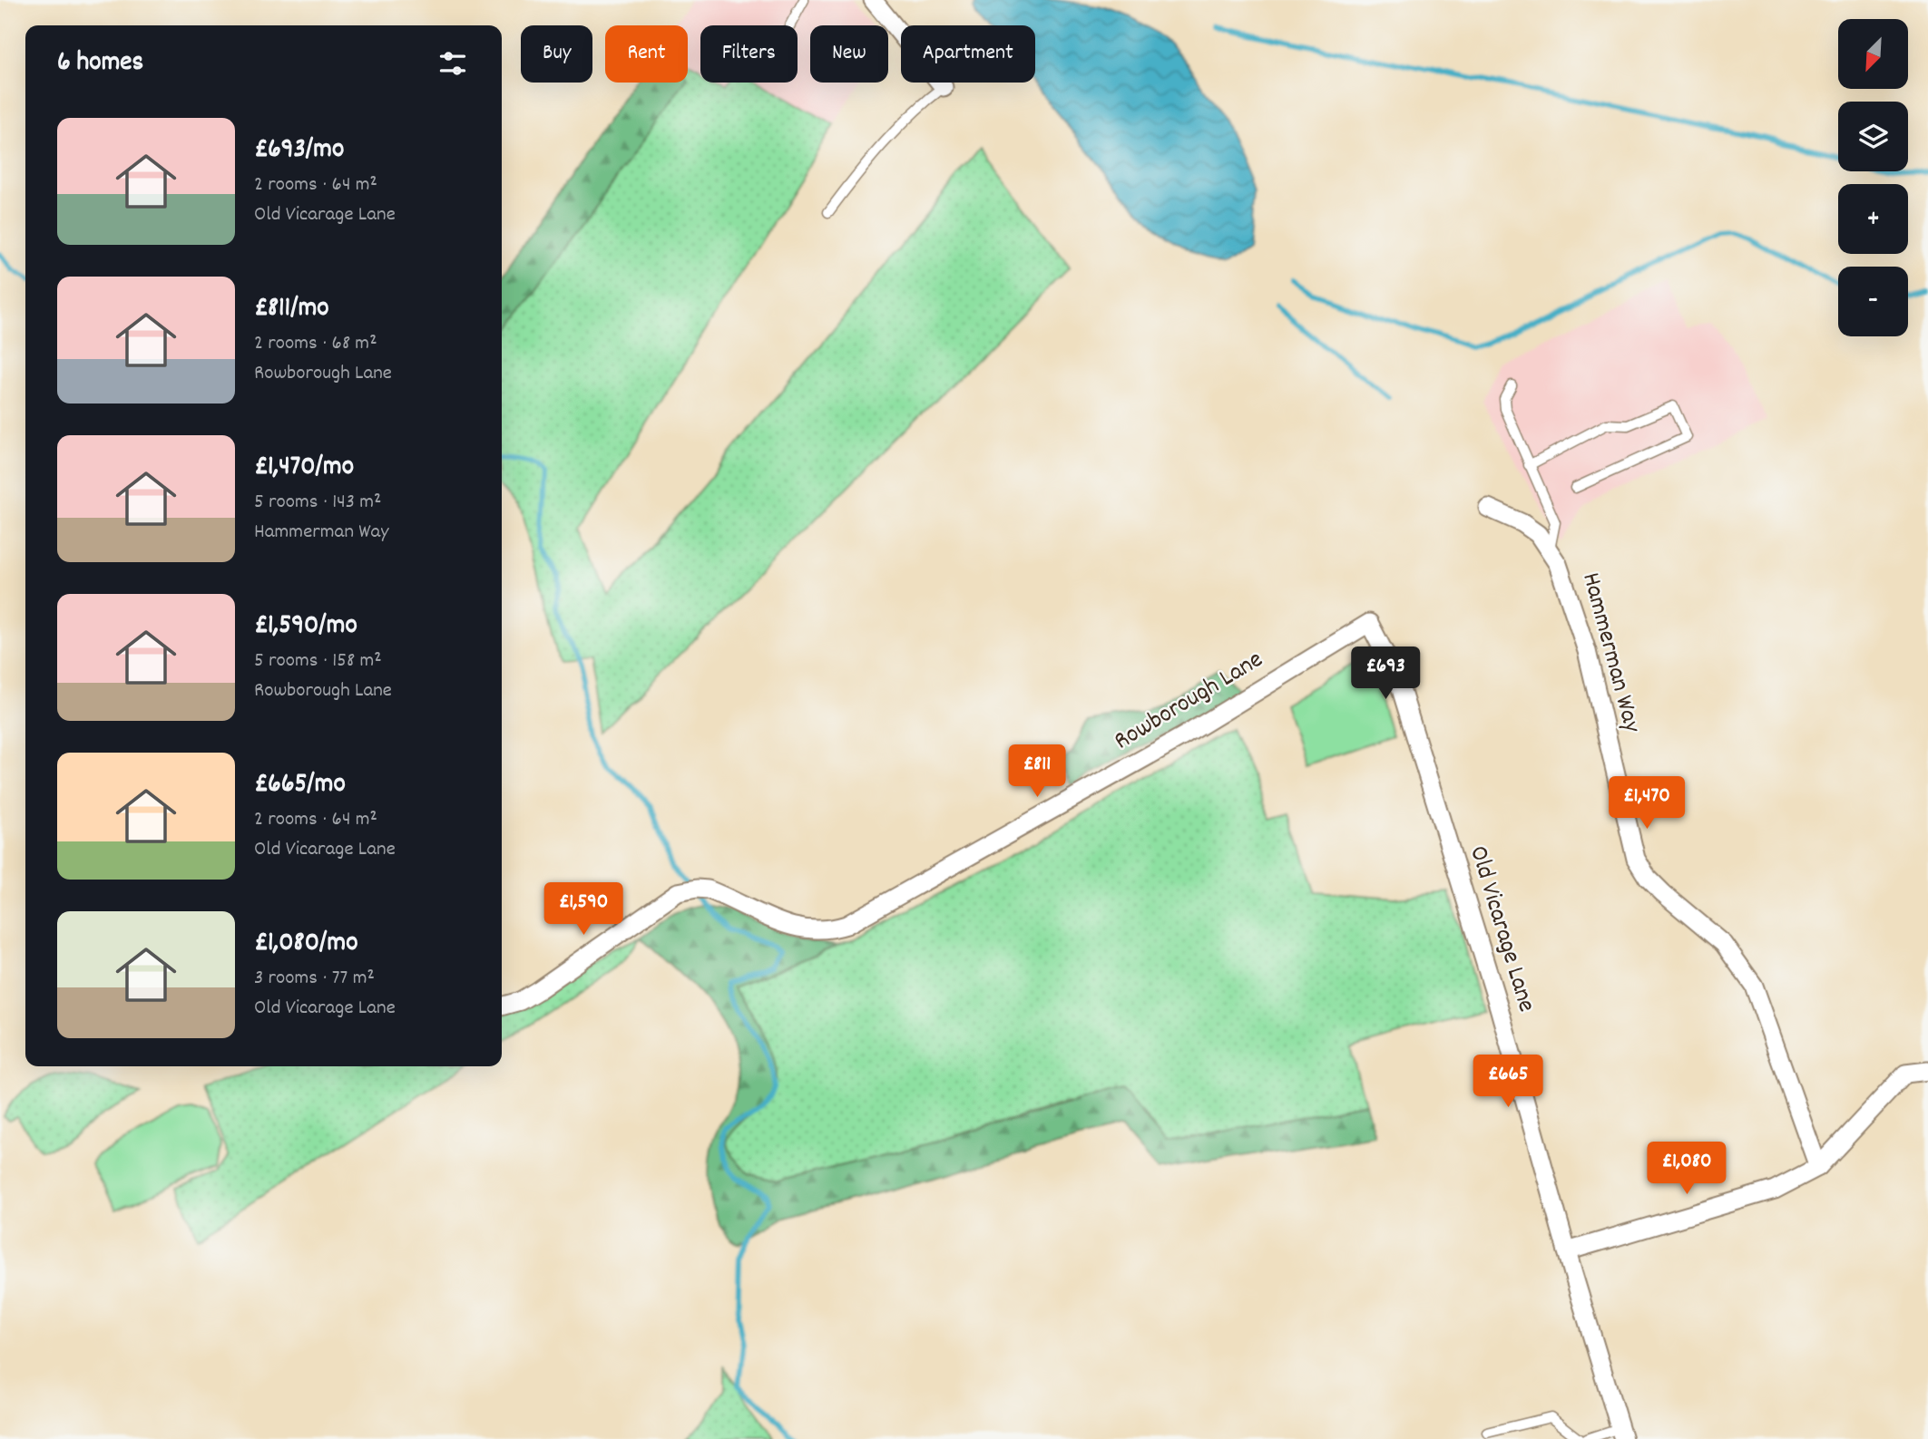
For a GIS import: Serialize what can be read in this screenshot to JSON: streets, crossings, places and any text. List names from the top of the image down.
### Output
{
  "streets": {
    "street": ["Hammerman Way", "Rowborough Lane", "Old Vicarage Lane"]
  },
  "crossings": [
    ["Rowborough Lane", "Old Vicarage Lane"]
  ],
  "north": "bottom left",
  "page": {
    "map_buttons": ["+", "−"],
    "chip": [
      "Buy",
      "Rent",
      "Filters",
      "New",
      "Apartment"
    ],
    "heading": "6 homes",
    "list": [
      {
        "name": "£693/mo",
        "note": "2 rooms · 64 m² · Old Vicarage Lane"
      },
      {
        "name": "£811/mo",
        "note": "2 rooms · 68 m² · Rowborough Lane"
      },
      {
        "name": "£1,470/mo",
        "note": "5 rooms · 143 m² · Hammerman Way"
      },
      {
        "name": "£1,590/mo",
        "note": "5 rooms · 158 m² · Rowborough Lane"
      },
      {
        "name": "£665/mo",
        "note": "2 rooms · 64 m² · Old Vicarage Lane"
      },
      {
        "name": "£1,080/mo",
        "note": "3 rooms · 77 m² · Old Vicarage Lane"
      }
    ],
    "price": [
      "£693",
      "£811",
      "£1,470",
      "£1,590",
      "£665",
      "£1,080"
    ]
  }
}
